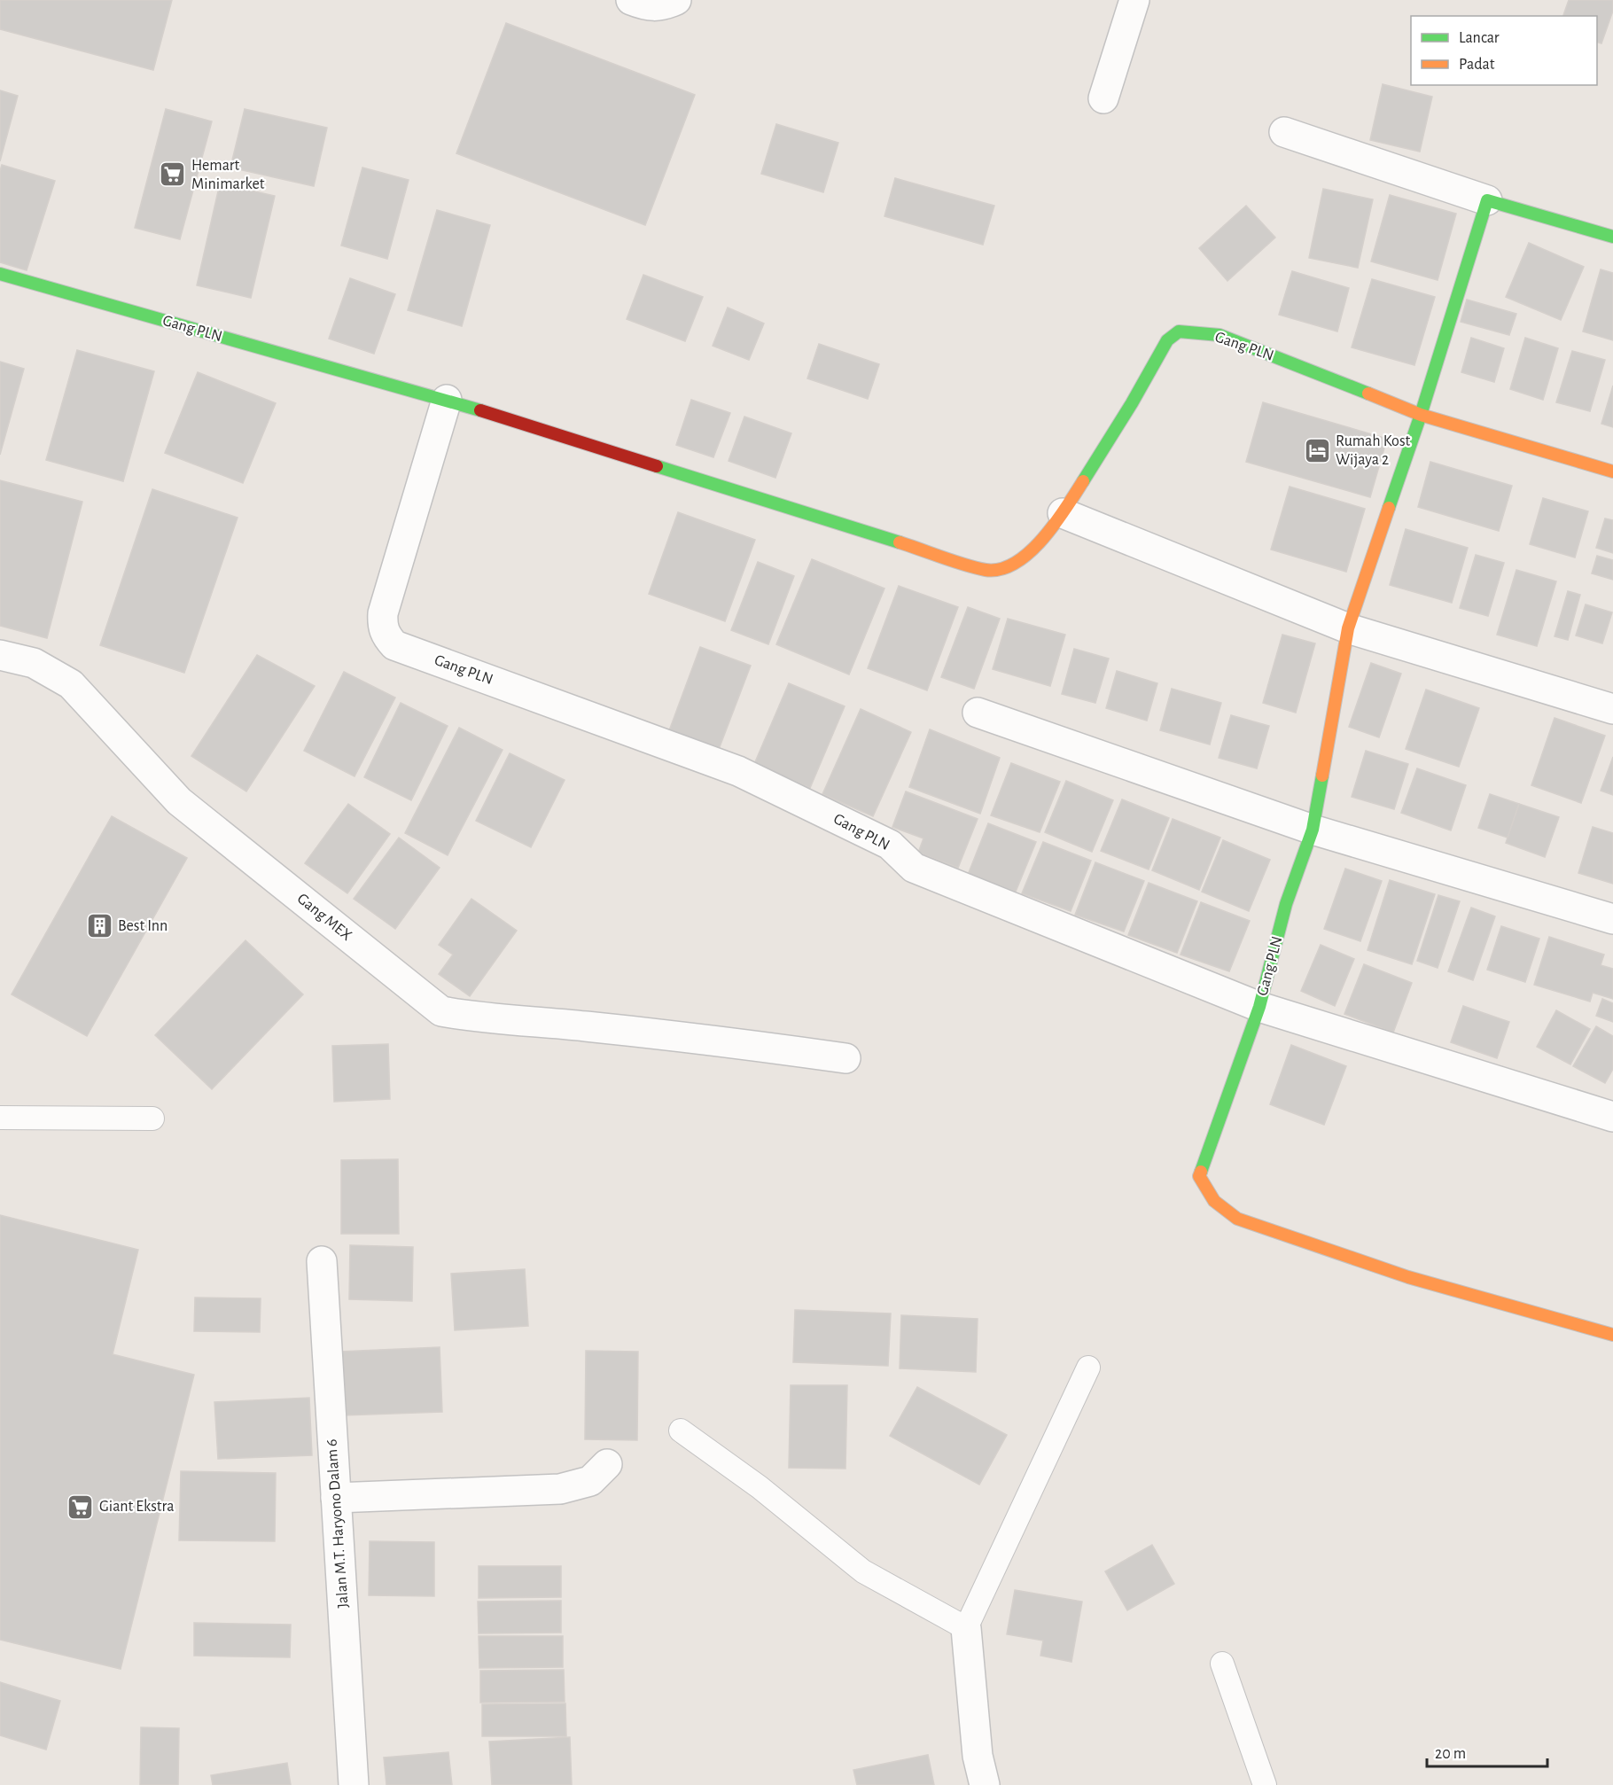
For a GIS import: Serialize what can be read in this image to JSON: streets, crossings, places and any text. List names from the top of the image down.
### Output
{
  "streets": {
    "street": ["Gang PLN", "Gang MEX", "Jalan M.T. Haryono Dalam 6"]
  },
  "places": {
    "supermarket": ["Hemart Minimarket", "Giant Ekstra"],
    "hotel": ["Rumah Kost Wijaya 2"],
    "building": ["Best Inn"]
  },
  "legend": ["Lancar", "Padat"],
  "scale_bar": "20 m"
}
